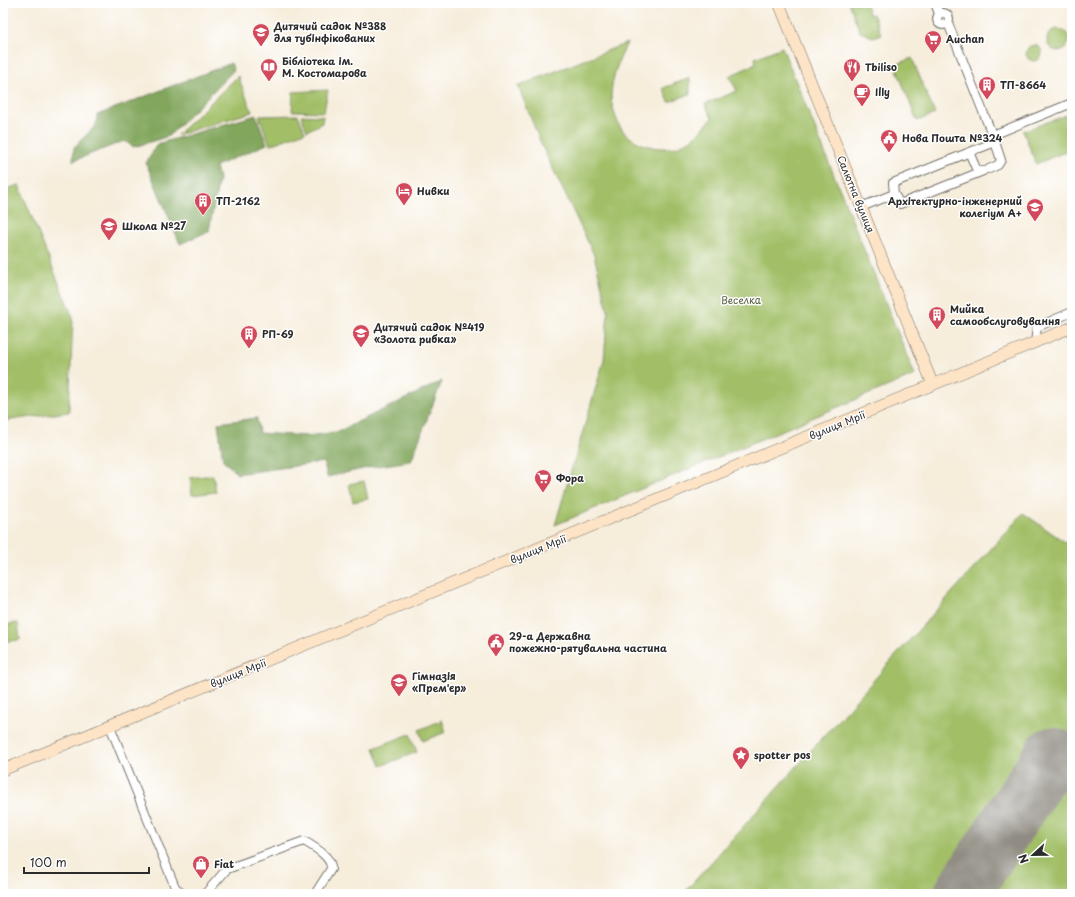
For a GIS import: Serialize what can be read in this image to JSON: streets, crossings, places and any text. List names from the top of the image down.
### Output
{
  "streets": {
    "street": ["Салютна вулиця", "вулиця Мрії"]
  },
  "crossings": [
    ["Салютна вулиця", "вулиця Мрії"]
  ],
  "parks": ["Веселка"],
  "places": {
    "school or university": [
      "Дитячий садок №388 для тубінфікованих",
      "Архітектурно-інженерний колегіум А+",
      "Школа №27",
      "Дитячий садок №419 «Золота рибка»",
      "Гімназія «Прем'єр»"
    ],
    "supermarket": ["Auchan", "Фора"],
    "library": ["Бібліотека ім. М. Костомарова"],
    "restaurant": ["Tbiliso"],
    "building": [
      "ТП-8664",
      "ТП-2162",
      "Мийка самообслуговування",
      "РП-69"
    ],
    "cafe": ["Illy"],
    "public building": ["Нова Пошта №324", "29-а Державна пожежно-рятувальна частина"],
    "hotel": ["Нивки"],
    "place": ["spotter pos"],
    "shop": ["Fiat"]
  },
  "scale_bar": "100 m",
  "north": "left"
}
